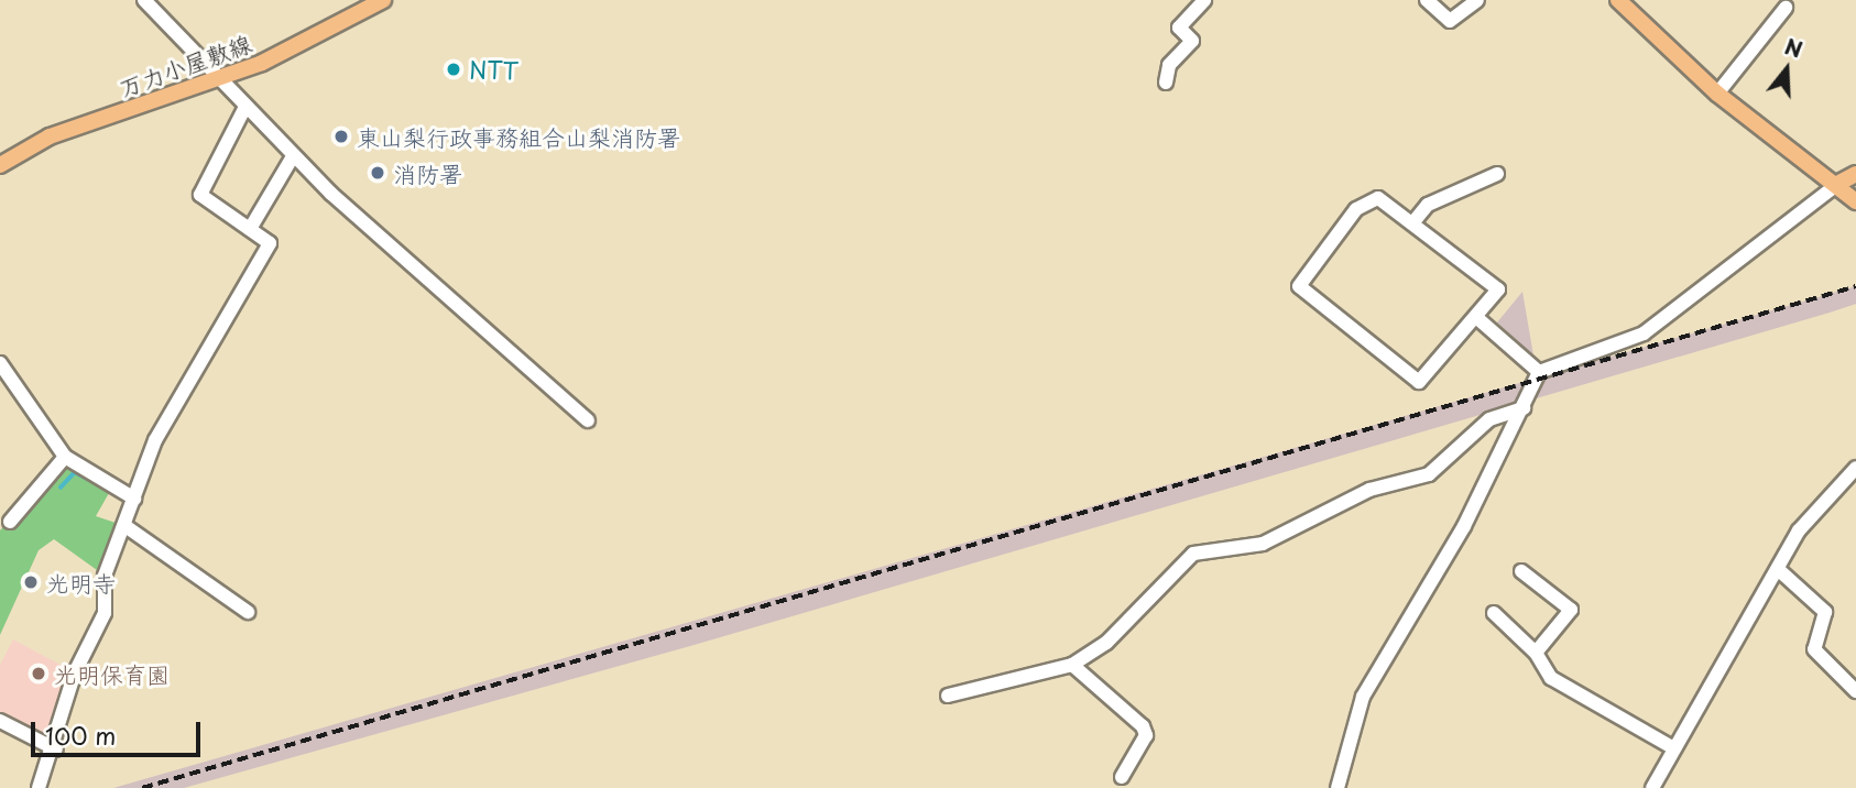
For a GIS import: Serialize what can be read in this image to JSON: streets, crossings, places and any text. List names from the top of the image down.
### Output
{
  "streets": {
    "main road": ["万力小屋敷線"]
  },
  "places": [
    "NTT",
    "東山梨行政事務組合山梨消防署",
    "消防署",
    "光明寺",
    "光明保育園"
  ],
  "scale_bar": "100 m",
  "north": "top"
}
